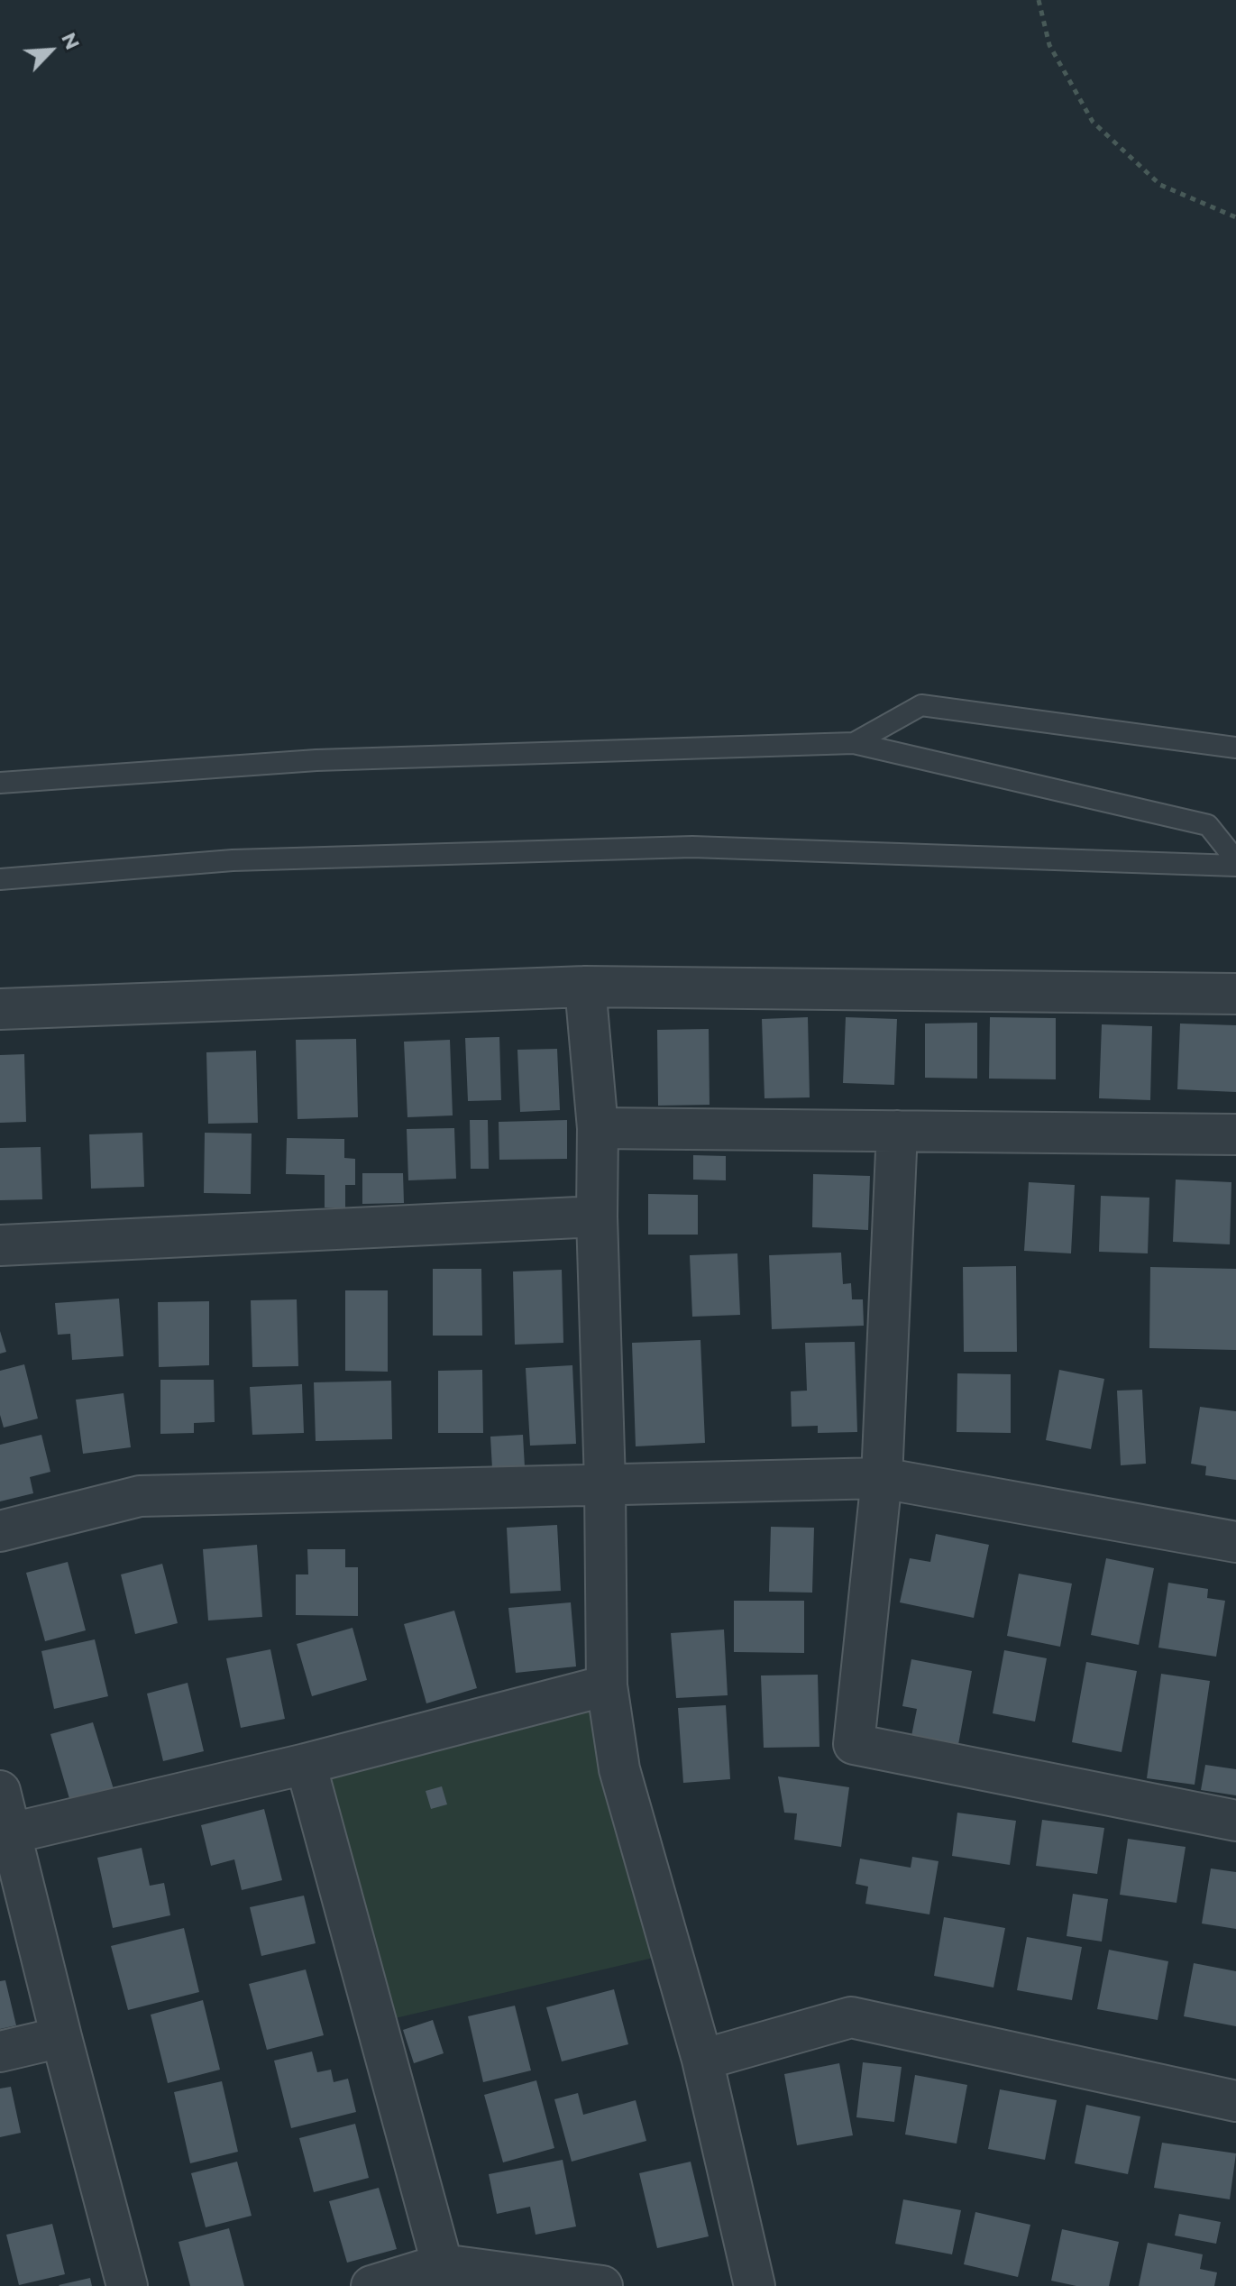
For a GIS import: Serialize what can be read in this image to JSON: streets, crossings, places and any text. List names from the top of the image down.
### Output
{
  "north": "top right"
}
